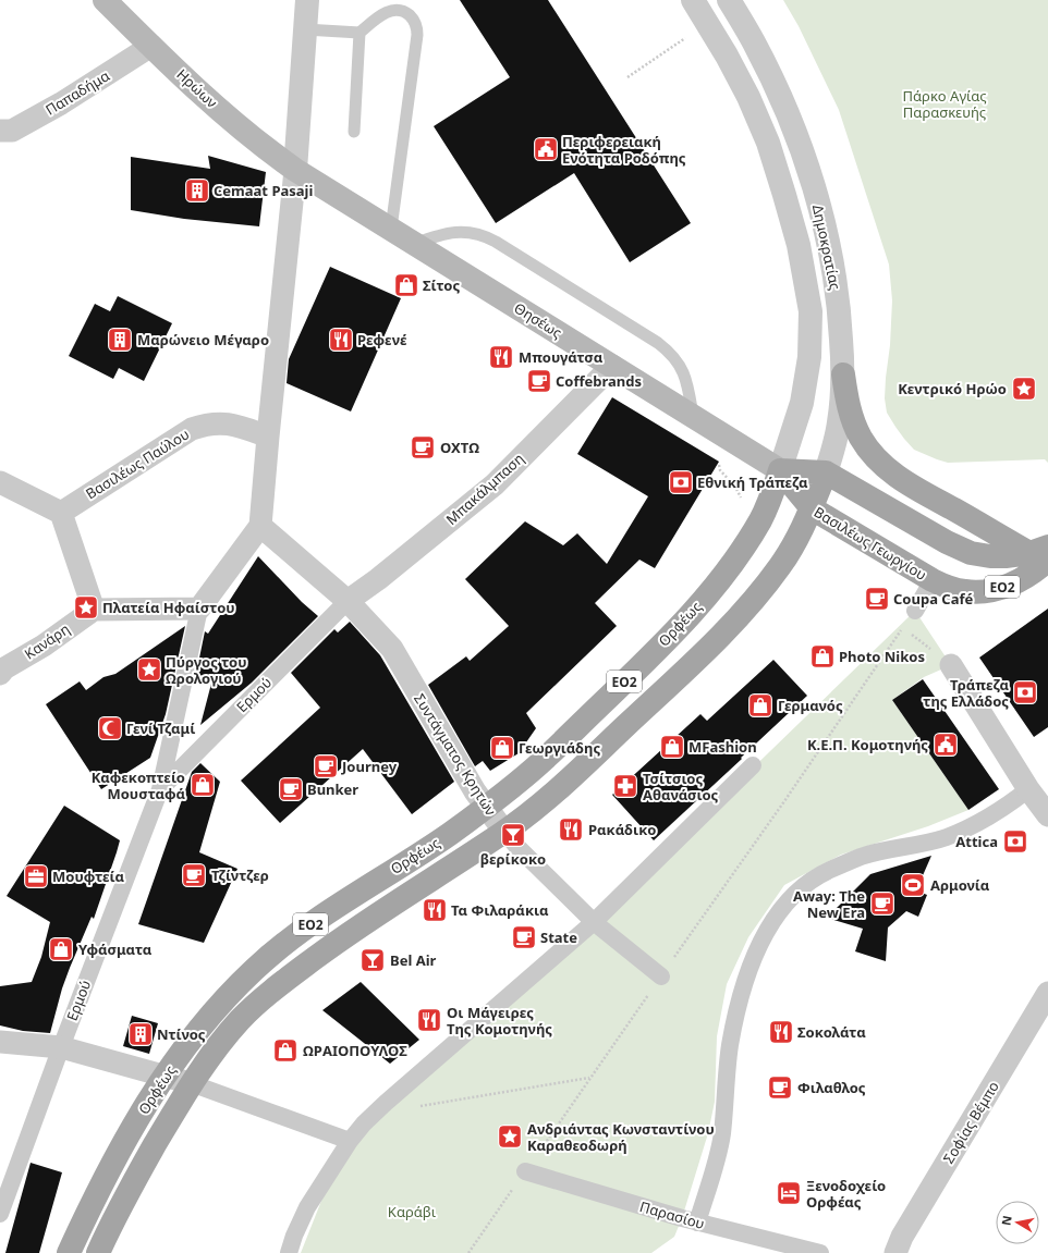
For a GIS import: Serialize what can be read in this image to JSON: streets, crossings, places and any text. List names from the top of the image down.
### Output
{
  "streets": {
    "main road": [
      "Ηρώων",
      "Δημοκρατίας",
      "Θησέως",
      "Βασιλέως Γεωργίου",
      "ΕΟ2",
      "Ορφέως"
    ],
    "street": [
      "Παπαδήμα",
      "Βασιλέως Παύλου",
      "Μπακάλμπαση",
      "Κανάρη",
      "Ερμού",
      "Συντάγματος Κρητών",
      "Σοφίας Βέμπο",
      "Παρασίου"
    ]
  },
  "crossings": [
    ["Ηρώων", "Παπαδήμα"],
    ["Ηρώων", "Θησέως"],
    ["Δημοκρατίας", "Βασιλέως Γεωργίου"],
    ["Δημοκρατίας", "ΕΟ2"],
    ["Δημοκρατίας", "Ορφέως"],
    ["Θησέως", "Μπακάλμπαση"],
    ["Θησέως", "Βασιλέως Γεωργίου"],
    ["Θησέως", "ΕΟ2"],
    ["Θησέως", "Ορφέως"],
    ["Μπακάλμπαση", "Ερμού"],
    ["Μπακάλμπαση", "Συντάγματος Κρητών"],
    ["Βασιλέως Γεωργίου", "ΕΟ2"],
    ["Βασιλέως Γεωργίου", "Ορφέως"],
    ["ΕΟ2", "Ορφέως"],
    ["Ορφέως", "Συντάγματος Κρητών"],
    ["Ερμού", "Συντάγματος Κρητών"]
  ],
  "parks": ["Πάρκο Αγίας Παρασκευής", "Καράβι"],
  "places": {
    "public building": ["Περιφερειακή Ενότητα Ροδόπης", "Κ.Ε.Π. Κομοτηνής"],
    "building": ["Cemaat Pasaji", "Μαρώνειο Μέγαρο", "Ντίνος"],
    "shop": [
      "Σίτος",
      "Photo Nikos",
      "Γερμανός",
      "MFashion",
      "Γεωργιάδης",
      "Καφεκοπτείο Μουσταφά",
      "Υφάσματα",
      "ΩΡΑΙΟΠΟΥΛΟΣ"
    ],
    "restaurant": [
      "Ρεφενέ",
      "Μπουγάτσα",
      "Ρακάδικο",
      "Τα Φιλαράκια",
      "Οι Μάγειρες Της Κομοτηνής",
      "Σοκολάτα"
    ],
    "cafe": [
      "Coffebrands",
      "ΟΧΤΩ",
      "Coupa Café",
      "Journey",
      "Bunker",
      "Τζίντζερ",
      "Away: The New Era",
      "State",
      "Φιλαθλος"
    ],
    "place": [
      "Κεντρικό Ηρώο",
      "Πλατεία Ηφαίστου",
      "Πύργος του Ωρολογιού",
      "Ανδριάντας Κωνσταντίνου Καραθεοδωρή"
    ],
    "bank": ["Εθνική Τράπεζα", "Τράπεζα της Ελλάδος", "Attica"],
    "mosque": ["Γενί Τζαμί"],
    "pharmacy": ["Τσίτσιος Αθανάσιος"],
    "bar": ["βερίκοκο", "Bel Air"],
    "office": ["Μουφτεία"],
    "sports": ["Αρμονία"],
    "hotel": ["Ξενοδοχείο Ορφέας"]
  },
  "north": "left"
}
